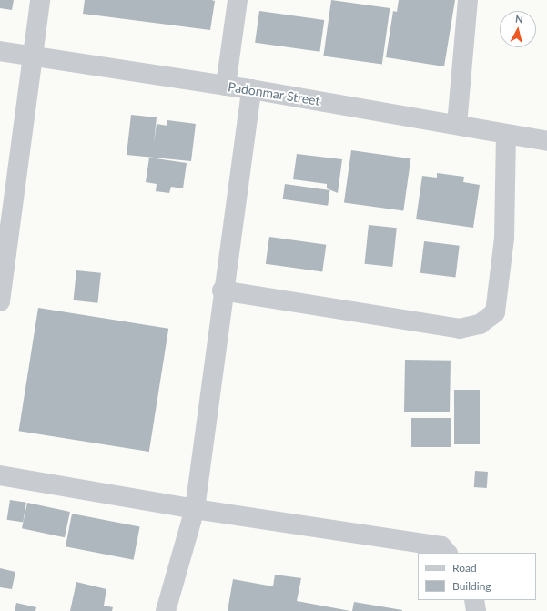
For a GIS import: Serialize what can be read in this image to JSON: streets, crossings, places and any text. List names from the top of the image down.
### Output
{
  "streets": {
    "street": ["Padonmar Street"]
  },
  "legend": ["Road", "Building"],
  "north": "top"
}
